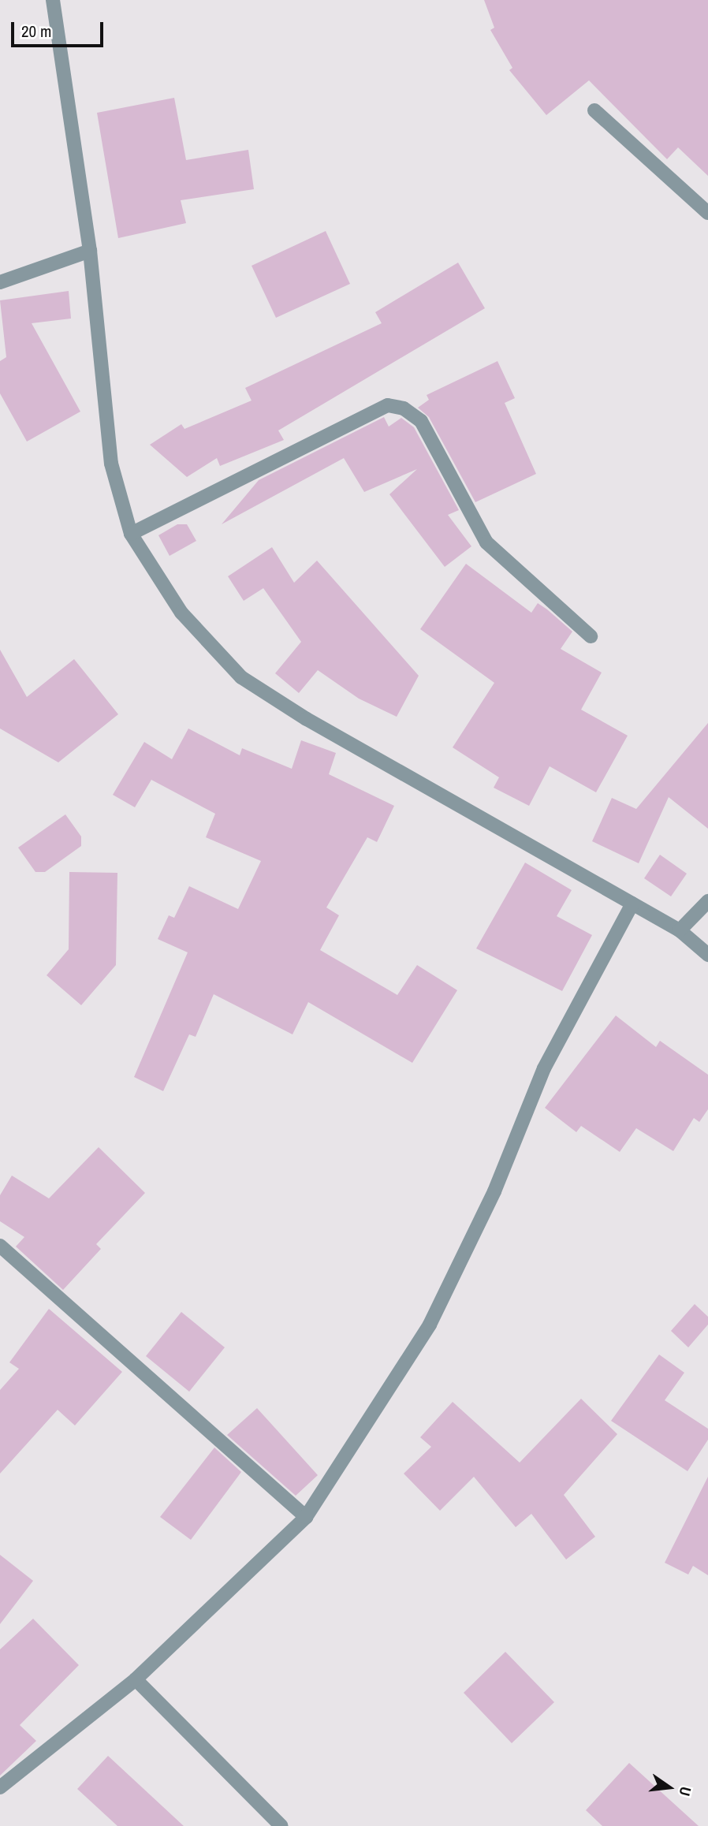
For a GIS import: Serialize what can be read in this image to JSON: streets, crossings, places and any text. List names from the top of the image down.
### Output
{
  "scale_bar": "20 m",
  "north": "right"
}
